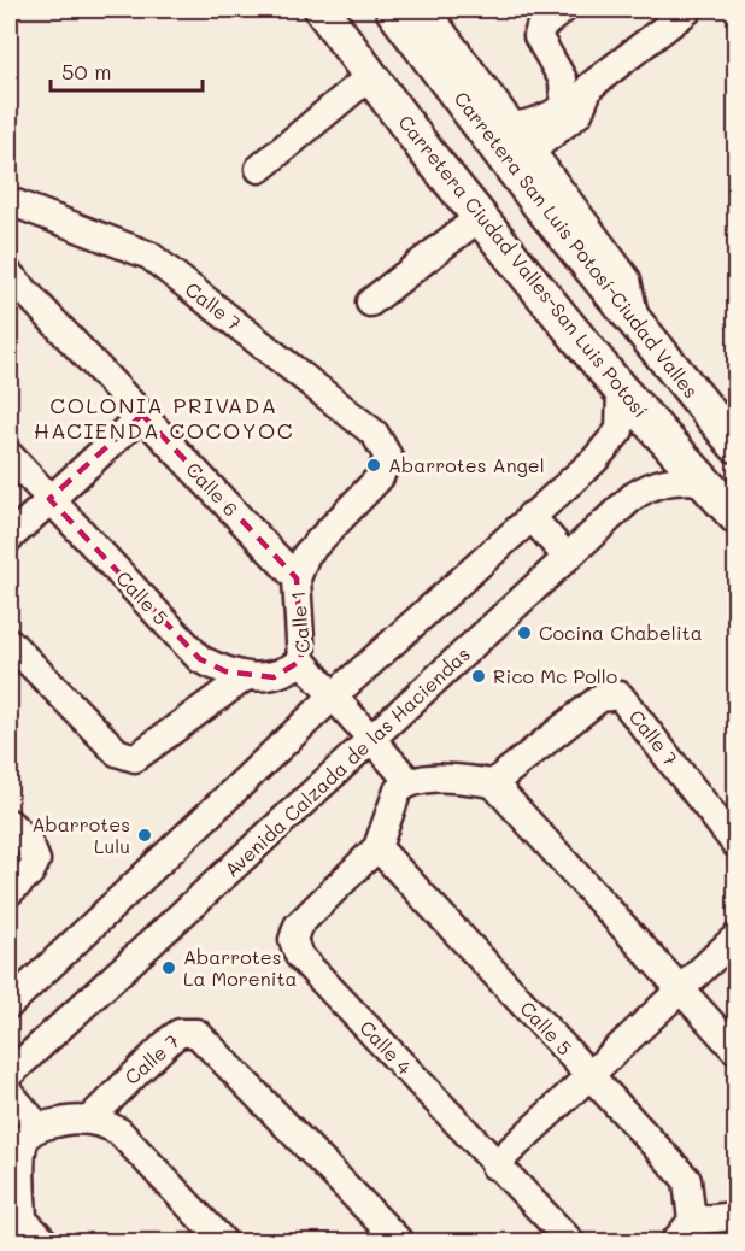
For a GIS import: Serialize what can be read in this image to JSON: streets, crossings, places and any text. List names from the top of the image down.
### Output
{
  "streets": {
    "main road": ["Carretera San Luis Potosí-Ciudad Valles", "Carretera Ciudad Valles-San Luis Potosí"],
    "street": [
      "Calle 7",
      "Calle 6",
      "Calle 5",
      "Calle 1",
      "Avenida Calzada de las Haciendas",
      "Calle 4"
    ]
  },
  "crossings": [
    ["Carretera Ciudad Valles-San Luis Potosí", "Avenida Calzada de las Haciendas"],
    ["Calle 7", "Calle 1"],
    ["Calle 6", "Calle 1"],
    ["Calle 5", "Calle 1"],
    ["Calle 5", "Calle 4"],
    ["Calle 1", "Avenida Calzada de las Haciendas"]
  ],
  "districts": ["COLONIA PRIVADA HACIENDA COCOYOC"],
  "places": [
    "Abarrotes Angel",
    "Cocina Chabelita",
    "Rico Mc Pollo",
    "Abarrotes Lulu",
    "Abarrotes La Morenita"
  ],
  "scale_bar": "50 m"
}
